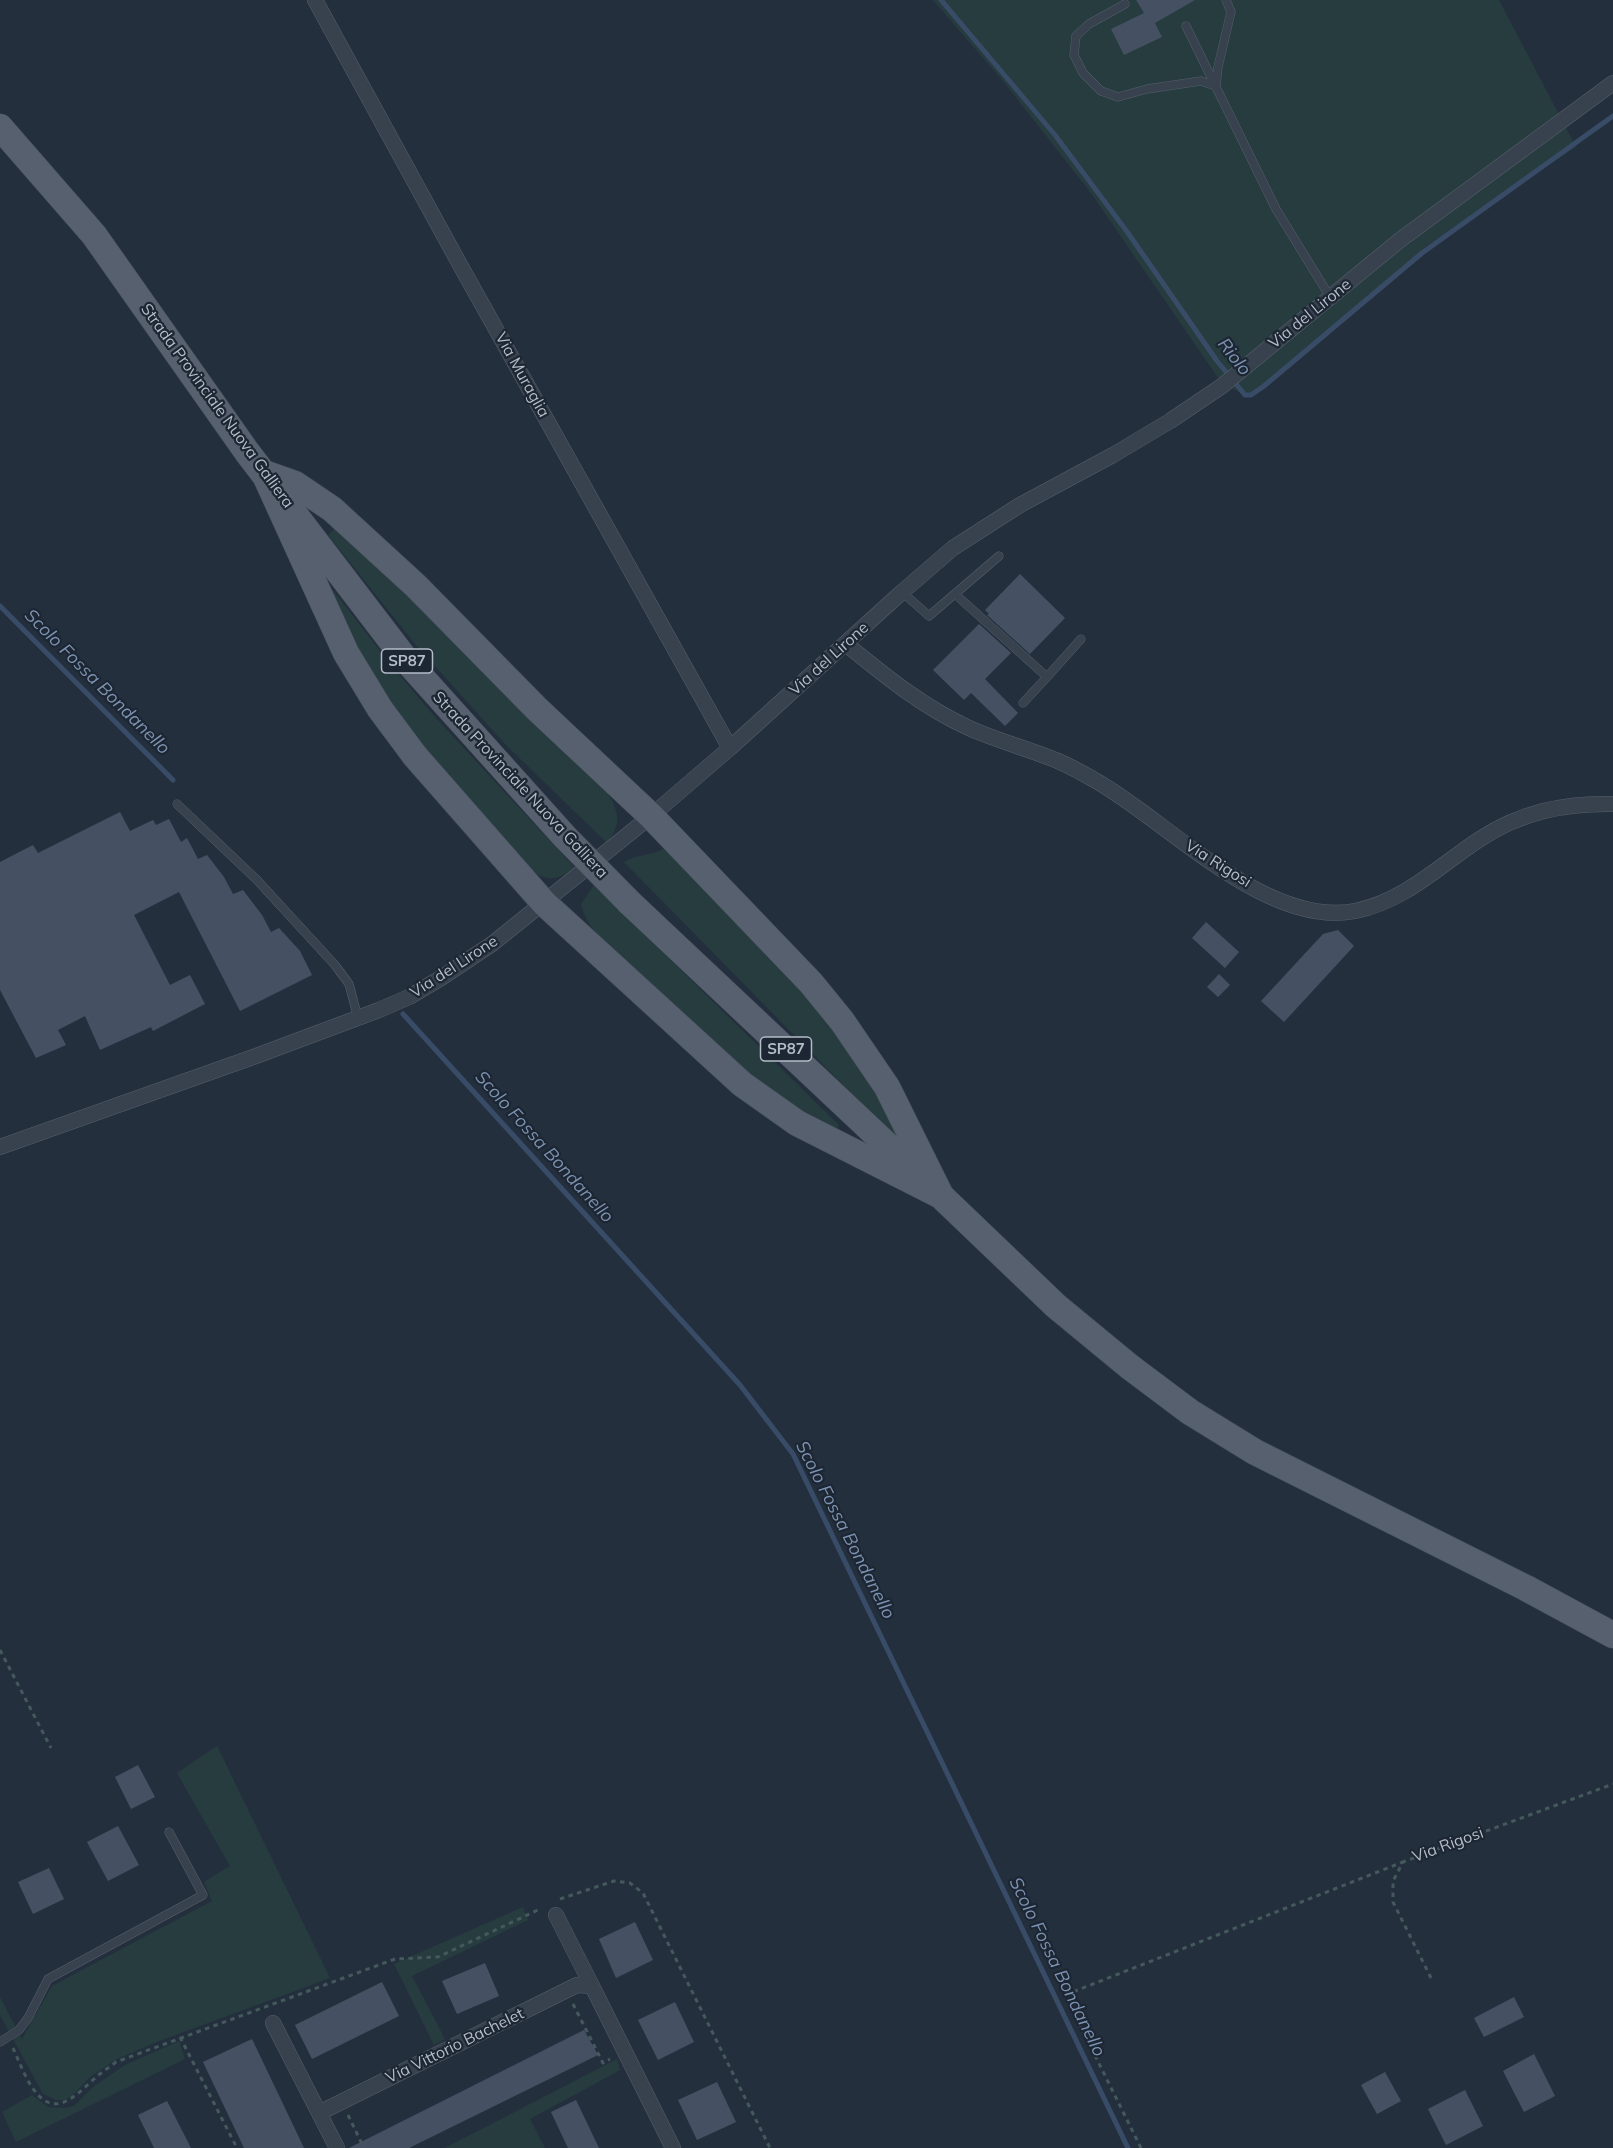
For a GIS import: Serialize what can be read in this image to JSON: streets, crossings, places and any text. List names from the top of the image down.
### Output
{
  "streets": {
    "main road": ["Strada Provinciale Nuova Galliera", "SP87"],
    "street": [
      "Via del Lirone",
      "Via Muraglia",
      "Via Rigosi",
      "Via Vittorio Bachelet"
    ]
  },
  "crossings": [
    ["Via del Lirone", "Via Muraglia"],
    ["Via del Lirone", "Via Rigosi"]
  ],
  "water": ["Riolo", "Scolo Fossa Bondanello"]
}
